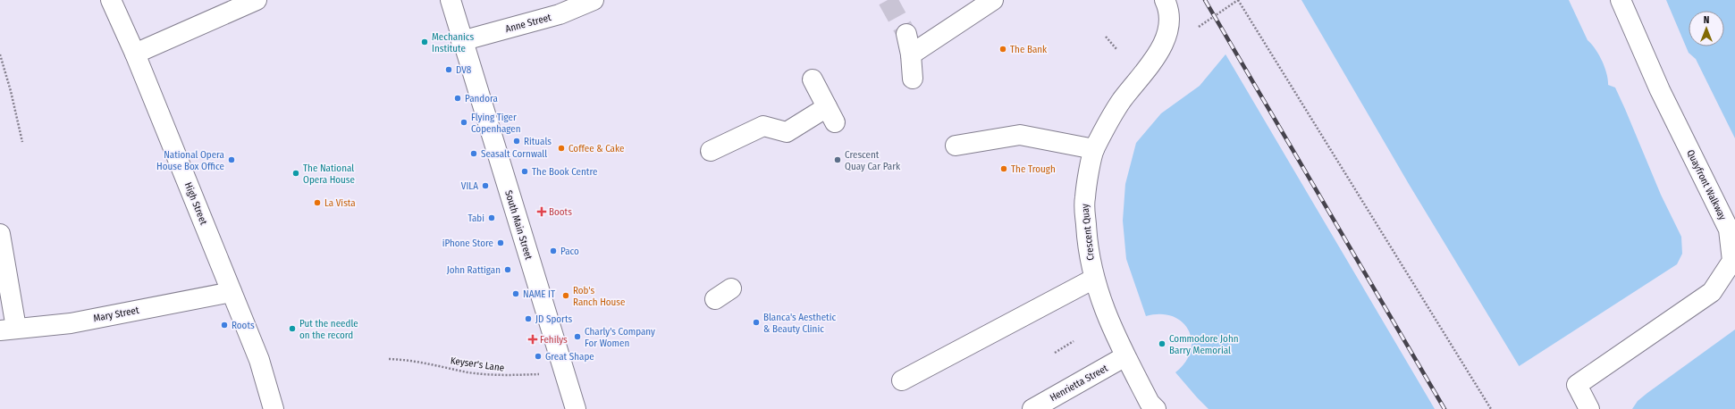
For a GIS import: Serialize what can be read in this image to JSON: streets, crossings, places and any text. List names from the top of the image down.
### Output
{
  "streets": {
    "street": [
      "Anne Street",
      "Quayfront Walkway",
      "High Street",
      "South Main Street",
      "Crescent Quay",
      "Mary Street",
      "Henrietta Street"
    ],
    "path": ["Keyser's Lane"]
  },
  "crossings": [
    ["Anne Street", "South Main Street"],
    ["High Street", "Mary Street"],
    ["South Main Street", "Keyser's Lane"],
    ["Crescent Quay", "Henrietta Street"]
  ],
  "places": {
    "other": [
      "Mechanics Institute",
      "The Bank",
      "DV8",
      "Pandora",
      "Flying Tiger Copenhagen",
      "Rituals",
      "Coffee & Cake",
      "Seasalt Cornwall",
      "National Opera House Box Office",
      "Crescent Quay Car Park",
      "The Trough",
      "The Book Centre",
      "The National Opera House",
      "VILA",
      "La Vista",
      "Tabi",
      "iPhone Store",
      "Paco",
      "John Rattigan",
      "NAME IT",
      "Rob's Ranch House",
      "JD Sports",
      "Blanca's Aesthetic & Beauty Clinic",
      "Roots",
      "Put the needle on the record",
      "Charly's Company For Women",
      "Commodore John Barry Memorial",
      "Great Shape"
    ],
    "health": ["Boots", "Fehilys"]
  },
  "north": "top"
}
